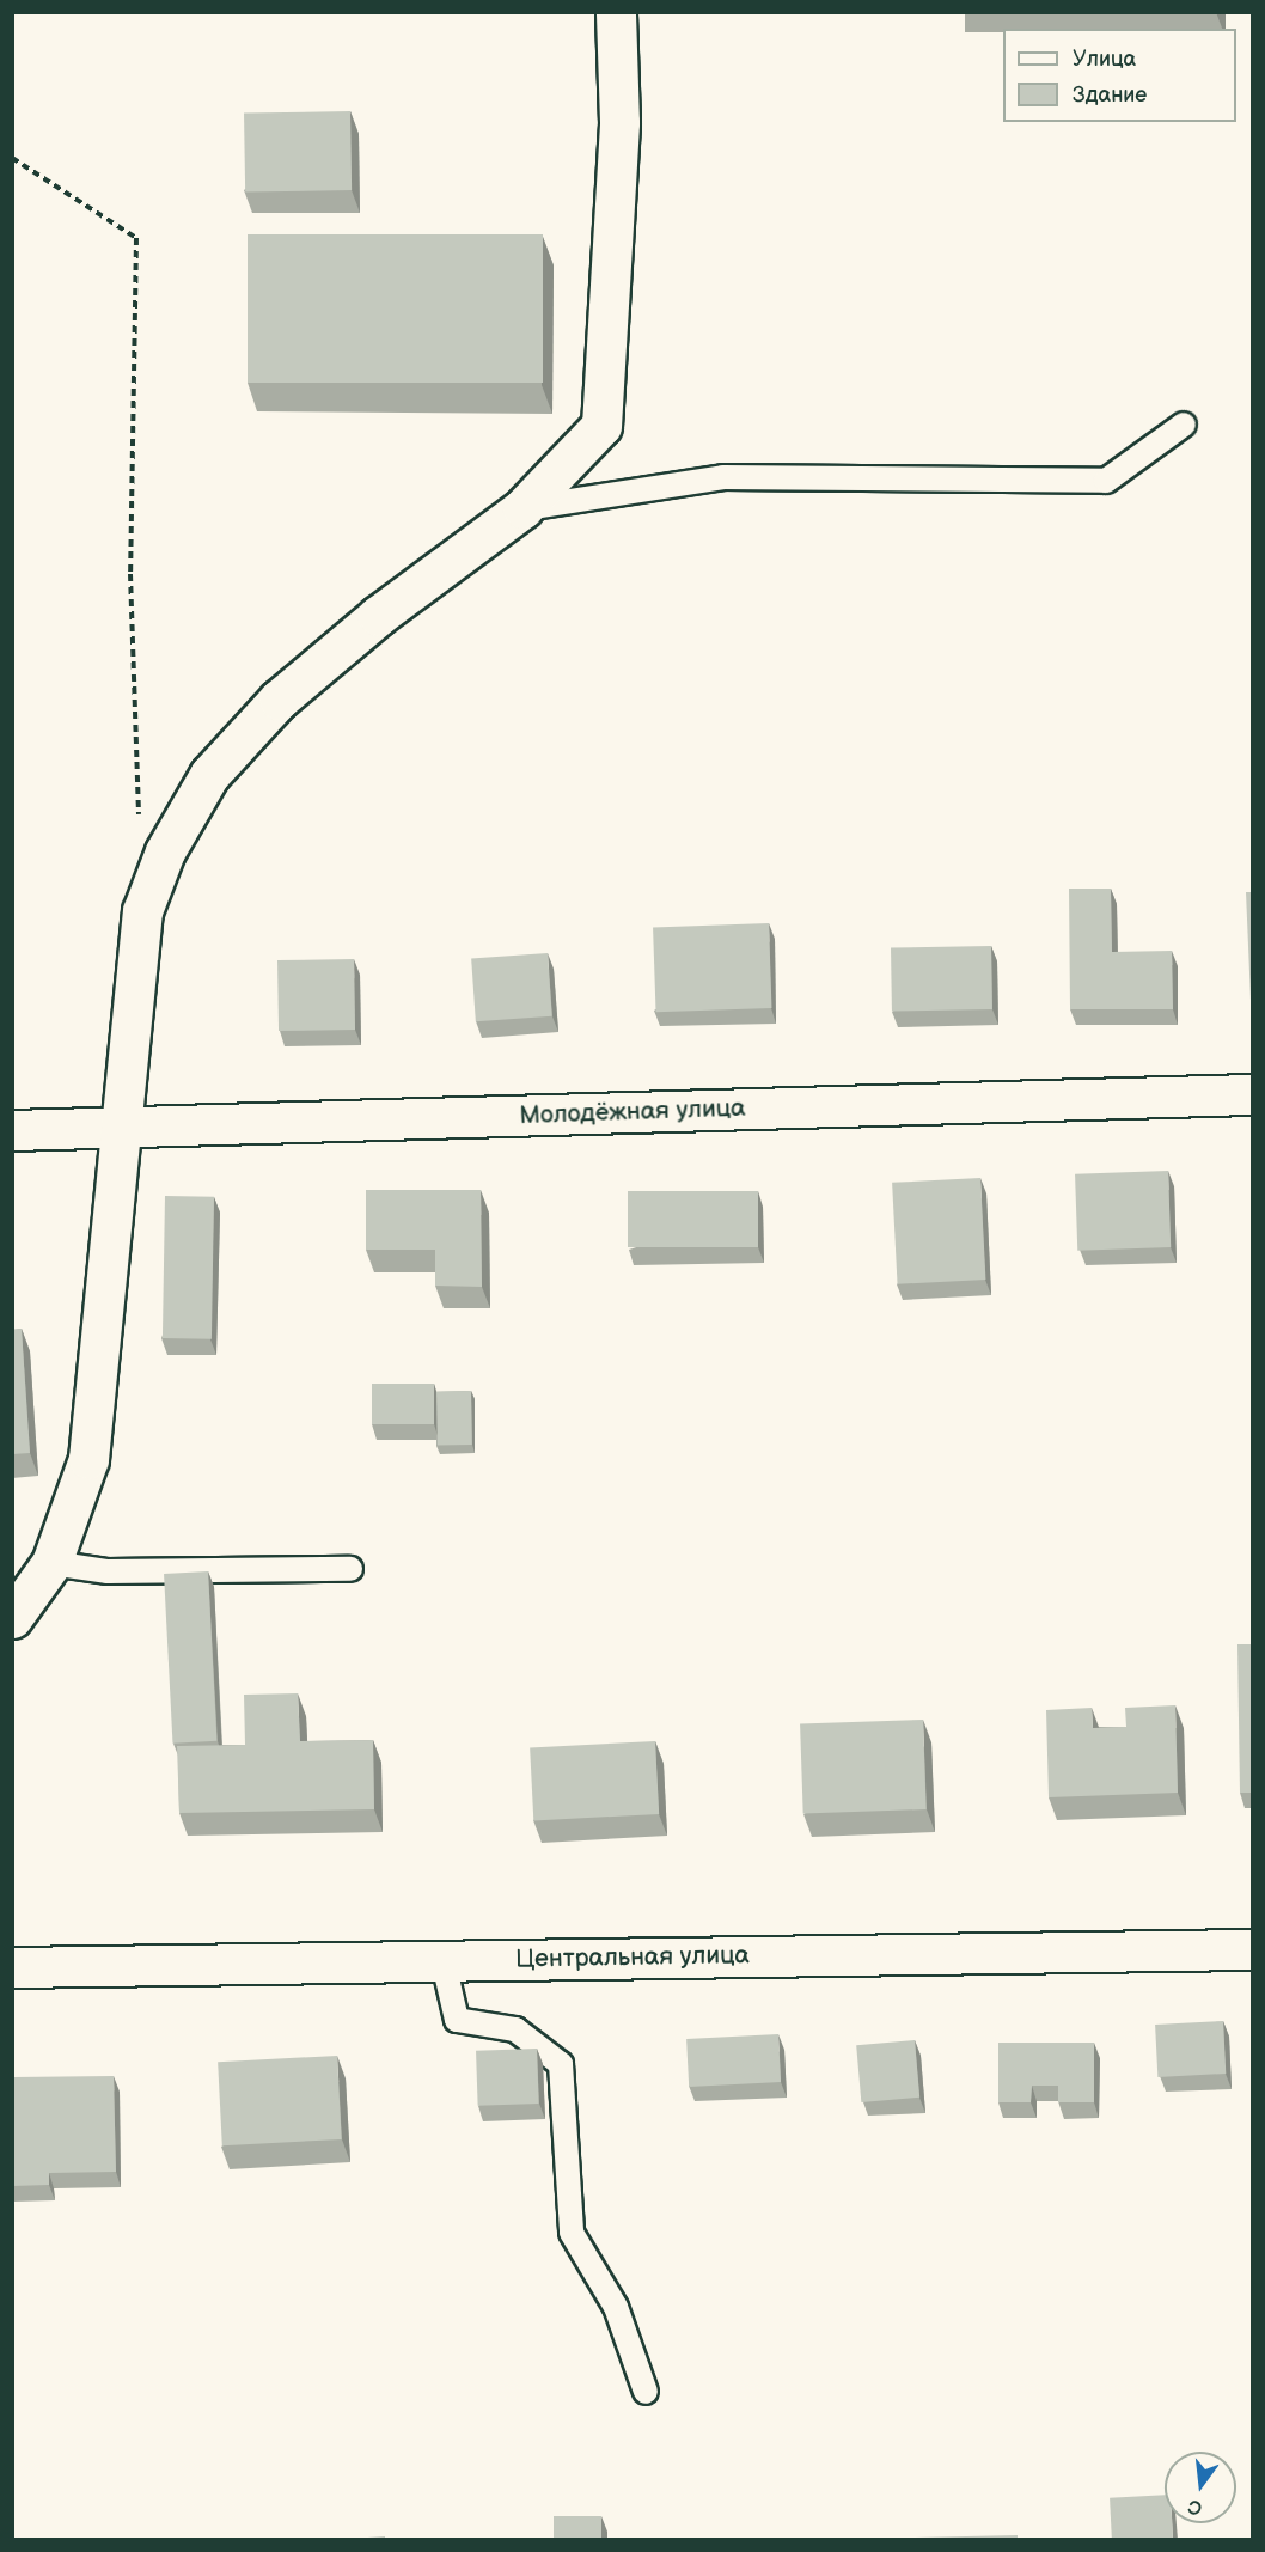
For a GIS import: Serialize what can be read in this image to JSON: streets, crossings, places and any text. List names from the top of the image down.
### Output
{
  "streets": {
    "street": ["Молодёжная улица", "Центральная улица"]
  },
  "legend": ["Улица", "Здание"],
  "north": "bottom"
}
